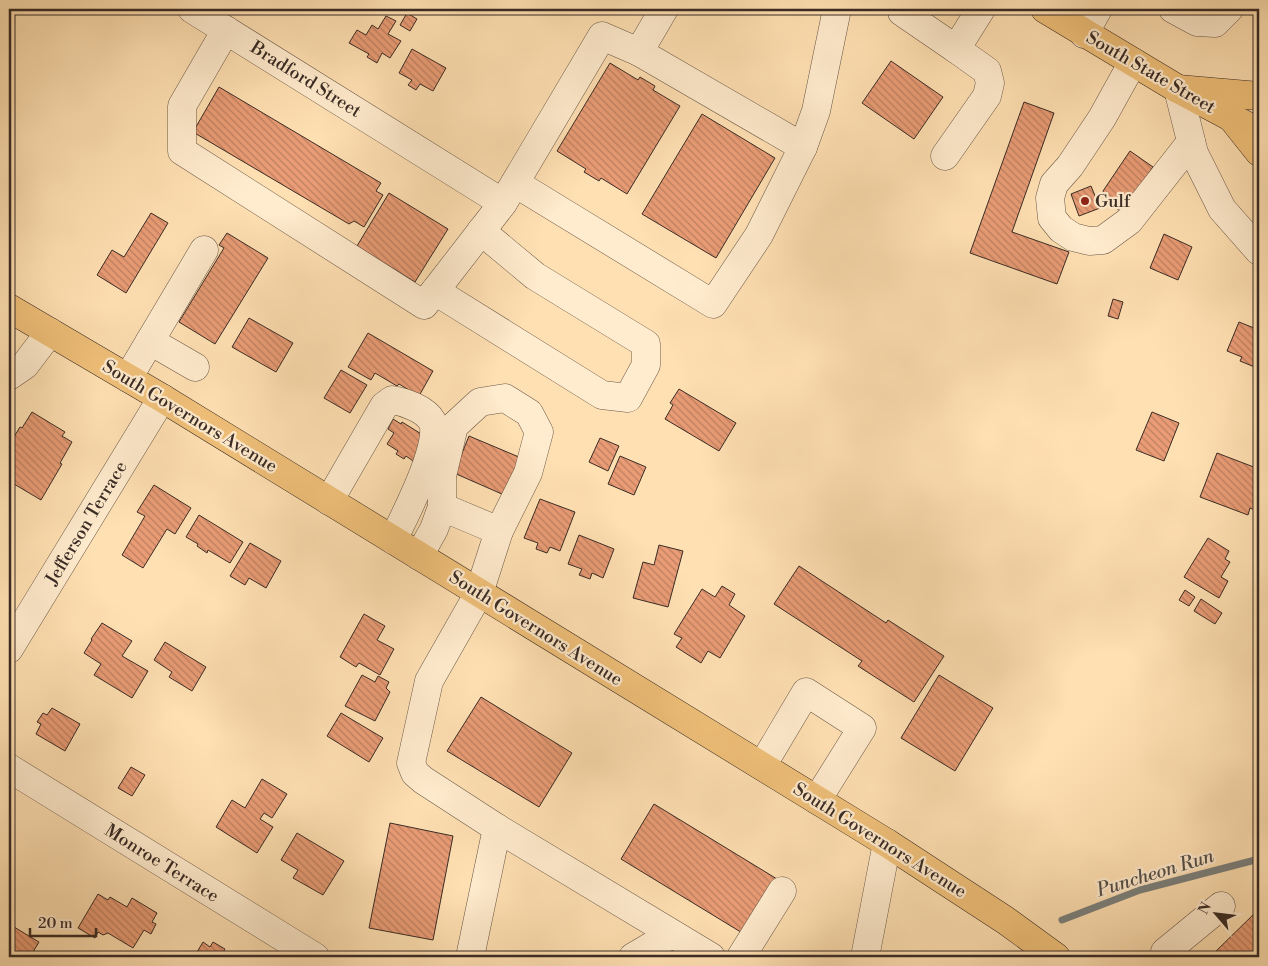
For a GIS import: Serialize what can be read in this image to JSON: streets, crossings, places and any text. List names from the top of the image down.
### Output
{
  "streets": {
    "main road": ["South State Street", "South Governors Avenue"],
    "street": ["Bradford Street", "Jefferson Terrace", "Monroe Terrace"]
  },
  "crossings": [
    ["South Governors Avenue", "Jefferson Terrace"]
  ],
  "water": ["Puncheon Run"],
  "places": ["Gulf"],
  "scale_bar": "20 m",
  "north": "top left"
}
